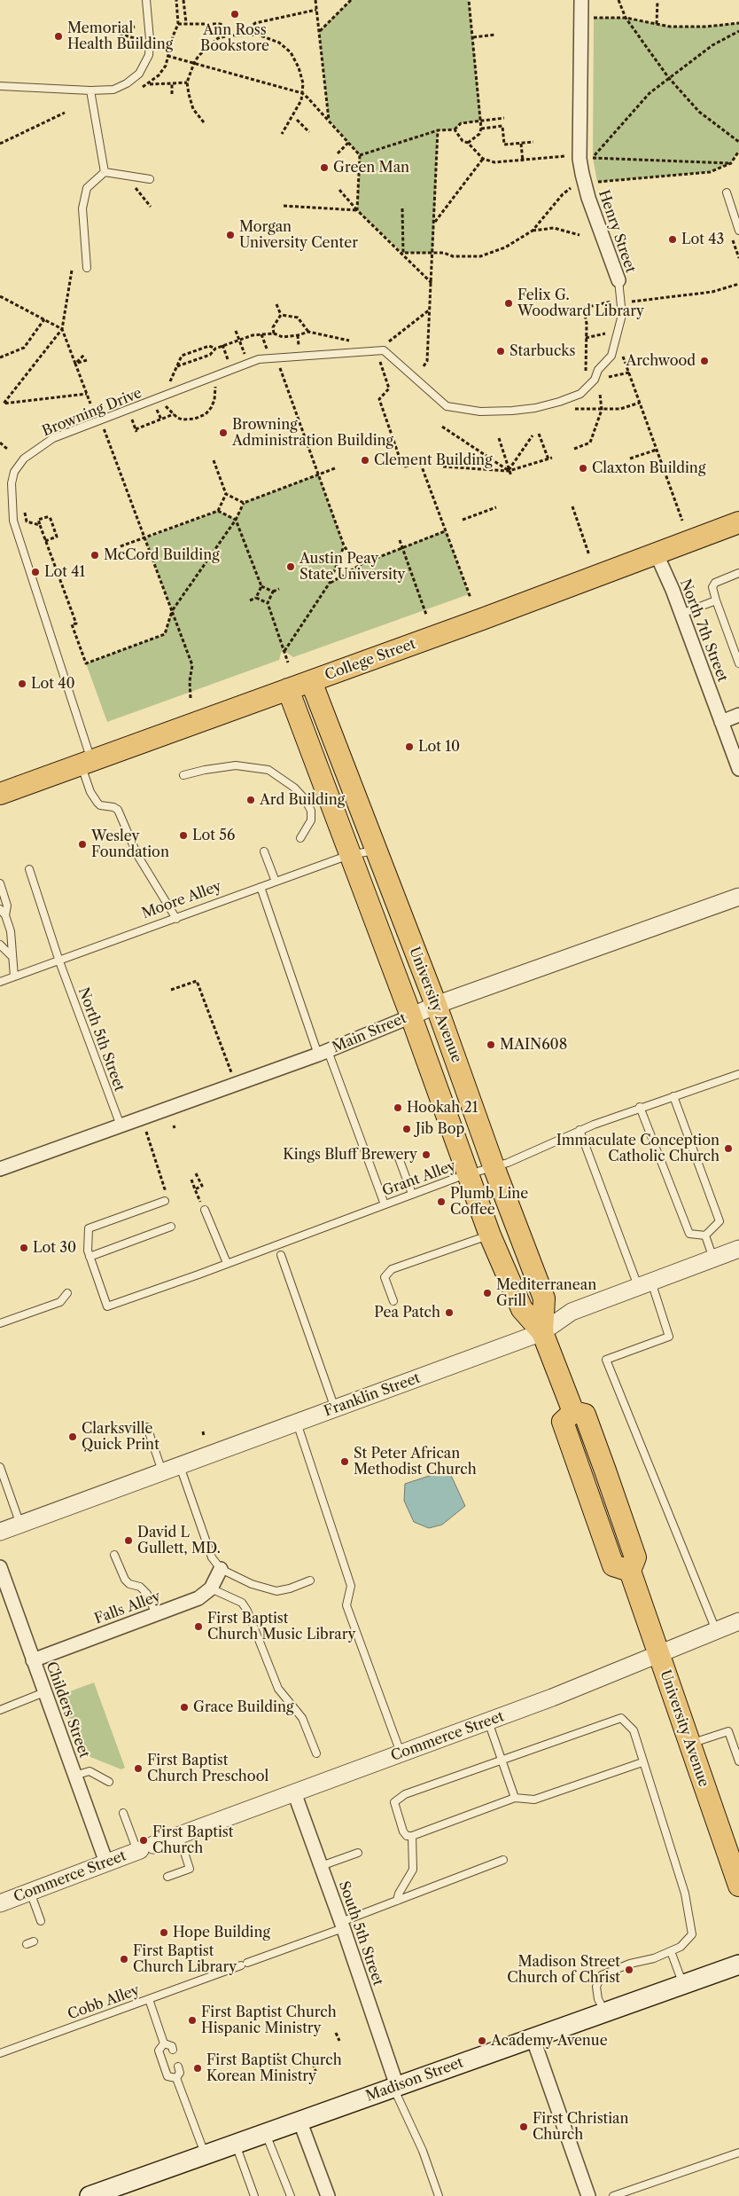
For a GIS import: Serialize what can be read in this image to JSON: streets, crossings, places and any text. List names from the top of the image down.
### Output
{
  "streets": {
    "main road": ["College Street", "University Avenue", "Madison Street"],
    "street": [
      "Henry Street",
      "North 7th Street",
      "Main Street",
      "Franklin Street",
      "Falls Alley",
      "Childers Street",
      "Commerce Street",
      "South 5th Street"
    ],
    "lane": [
      "Browning Drive",
      "Moore Alley",
      "North 5th Street",
      "Grant Alley",
      "Cobb Alley"
    ]
  },
  "crossings": [
    ["Henry Street", "Browning Drive"],
    ["Browning Drive", "College Street"],
    ["Browning Drive", "Moore Alley"],
    ["North 7th Street", "College Street"],
    ["College Street", "University Avenue"],
    ["Moore Alley", "University Avenue"],
    ["Moore Alley", "North 5th Street"],
    ["University Avenue", "Main Street"],
    ["University Avenue", "Grant Alley"],
    ["University Avenue", "Franklin Street"],
    ["University Avenue", "Commerce Street"],
    ["Main Street", "North 5th Street"],
    ["Falls Alley", "Childers Street"],
    ["Childers Street", "Commerce Street"],
    ["Commerce Street", "South 5th Street"],
    ["South 5th Street", "Cobb Alley"],
    ["South 5th Street", "Madison Street"]
  ],
  "places": [
    "Ann Ross Bookstore",
    "Memorial Health Building",
    "Green Man",
    "Morgan University Center",
    "Lot 43",
    "Felix G. Woodward Library",
    "Starbucks",
    "Archwood",
    "Browning Administration Building",
    "Clement Building",
    "Claxton Building",
    "McCord Building",
    "Austin Peay State University",
    "Lot 41",
    "Lot 40",
    "Lot 10",
    "Ard Building",
    "Lot 56",
    "Wesley Foundation",
    "MAIN608",
    "Hookah 21",
    "Jib Bop",
    "Immaculate Conception Catholic Church",
    "Kings Bluff Brewery",
    "Plumb Line Coffee",
    "Lot 30",
    "Mediterranean Grill",
    "Pea Patch",
    "Clarksville Quick Print",
    "St Peter African Methodist Church",
    "David L Gullett, MD.",
    "First Baptist Church Music Library",
    "Grace Building",
    "First Baptist Church Preschool",
    "First Baptist Church",
    "Hope Building",
    "First Baptist Church Library",
    "Madison Street Church of Christ",
    "First Baptist Church Hispanic Ministry",
    "Academy Avenue",
    "First Baptist Church Korean Ministry",
    "First Christian Church"
  ]
}
